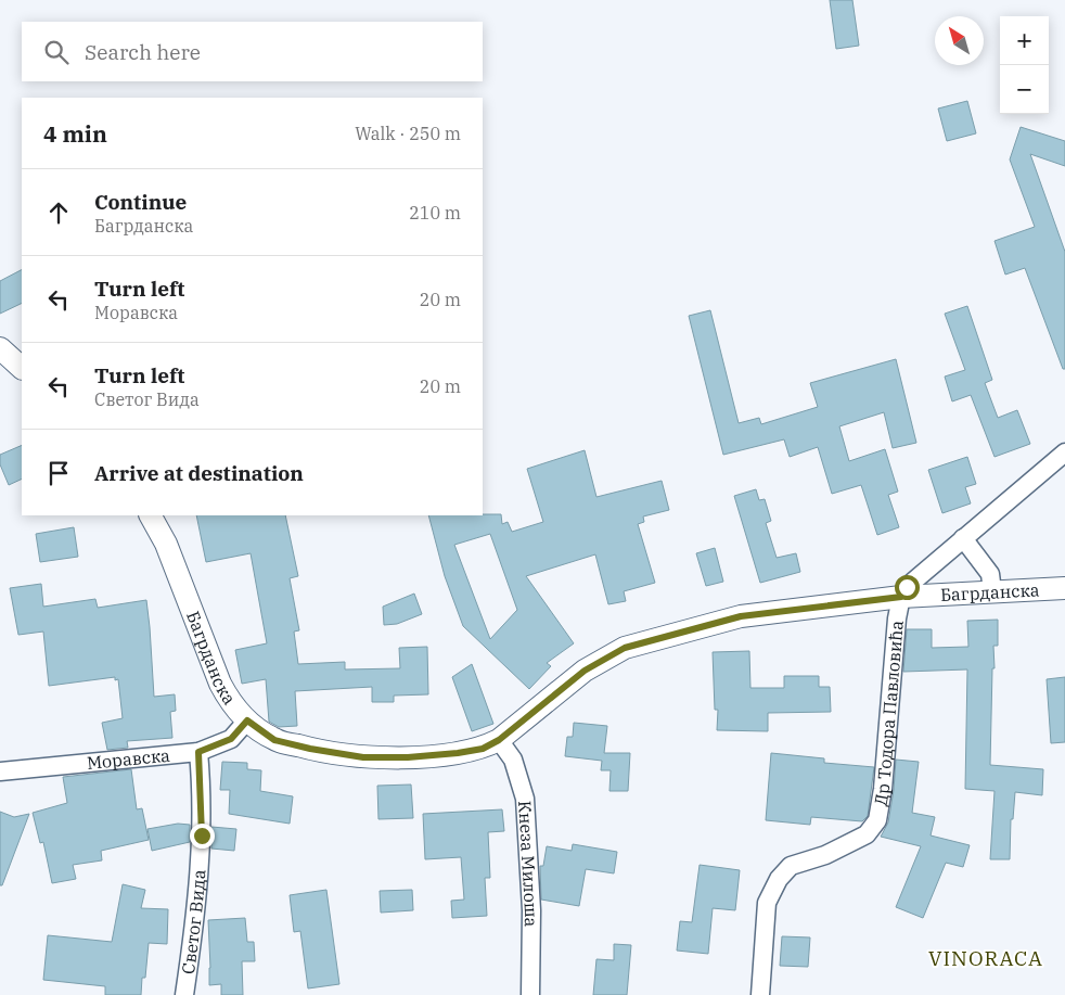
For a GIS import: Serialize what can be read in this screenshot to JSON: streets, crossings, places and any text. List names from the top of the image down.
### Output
{
  "streets": {
    "street": [
      "Багрданска",
      "Др Тодора Павловића",
      "Моравска",
      "Кнеза Милоша",
      "Светог Вида"
    ]
  },
  "crossings": [
    ["Багрданска", "Др Тодора Павловића"],
    ["Багрданска", "Моравска"],
    ["Багрданска", "Кнеза Милоша"],
    ["Моравска", "Светог Вида"]
  ],
  "districts": ["VINORACA"],
  "north": "top left",
  "page": {
    "map_buttons": ["+", "−"],
    "search": "Search here",
    "heading": ["4 min", "Walk · 250 m"],
    "list": [
      ["Continue", "Багрданска", "210 m"],
      ["Turn left", "Моравска", "20 m"],
      ["Turn left", "Светог Вида", "20 m"],
      "Arrive at destination"
    ]
  }
}
